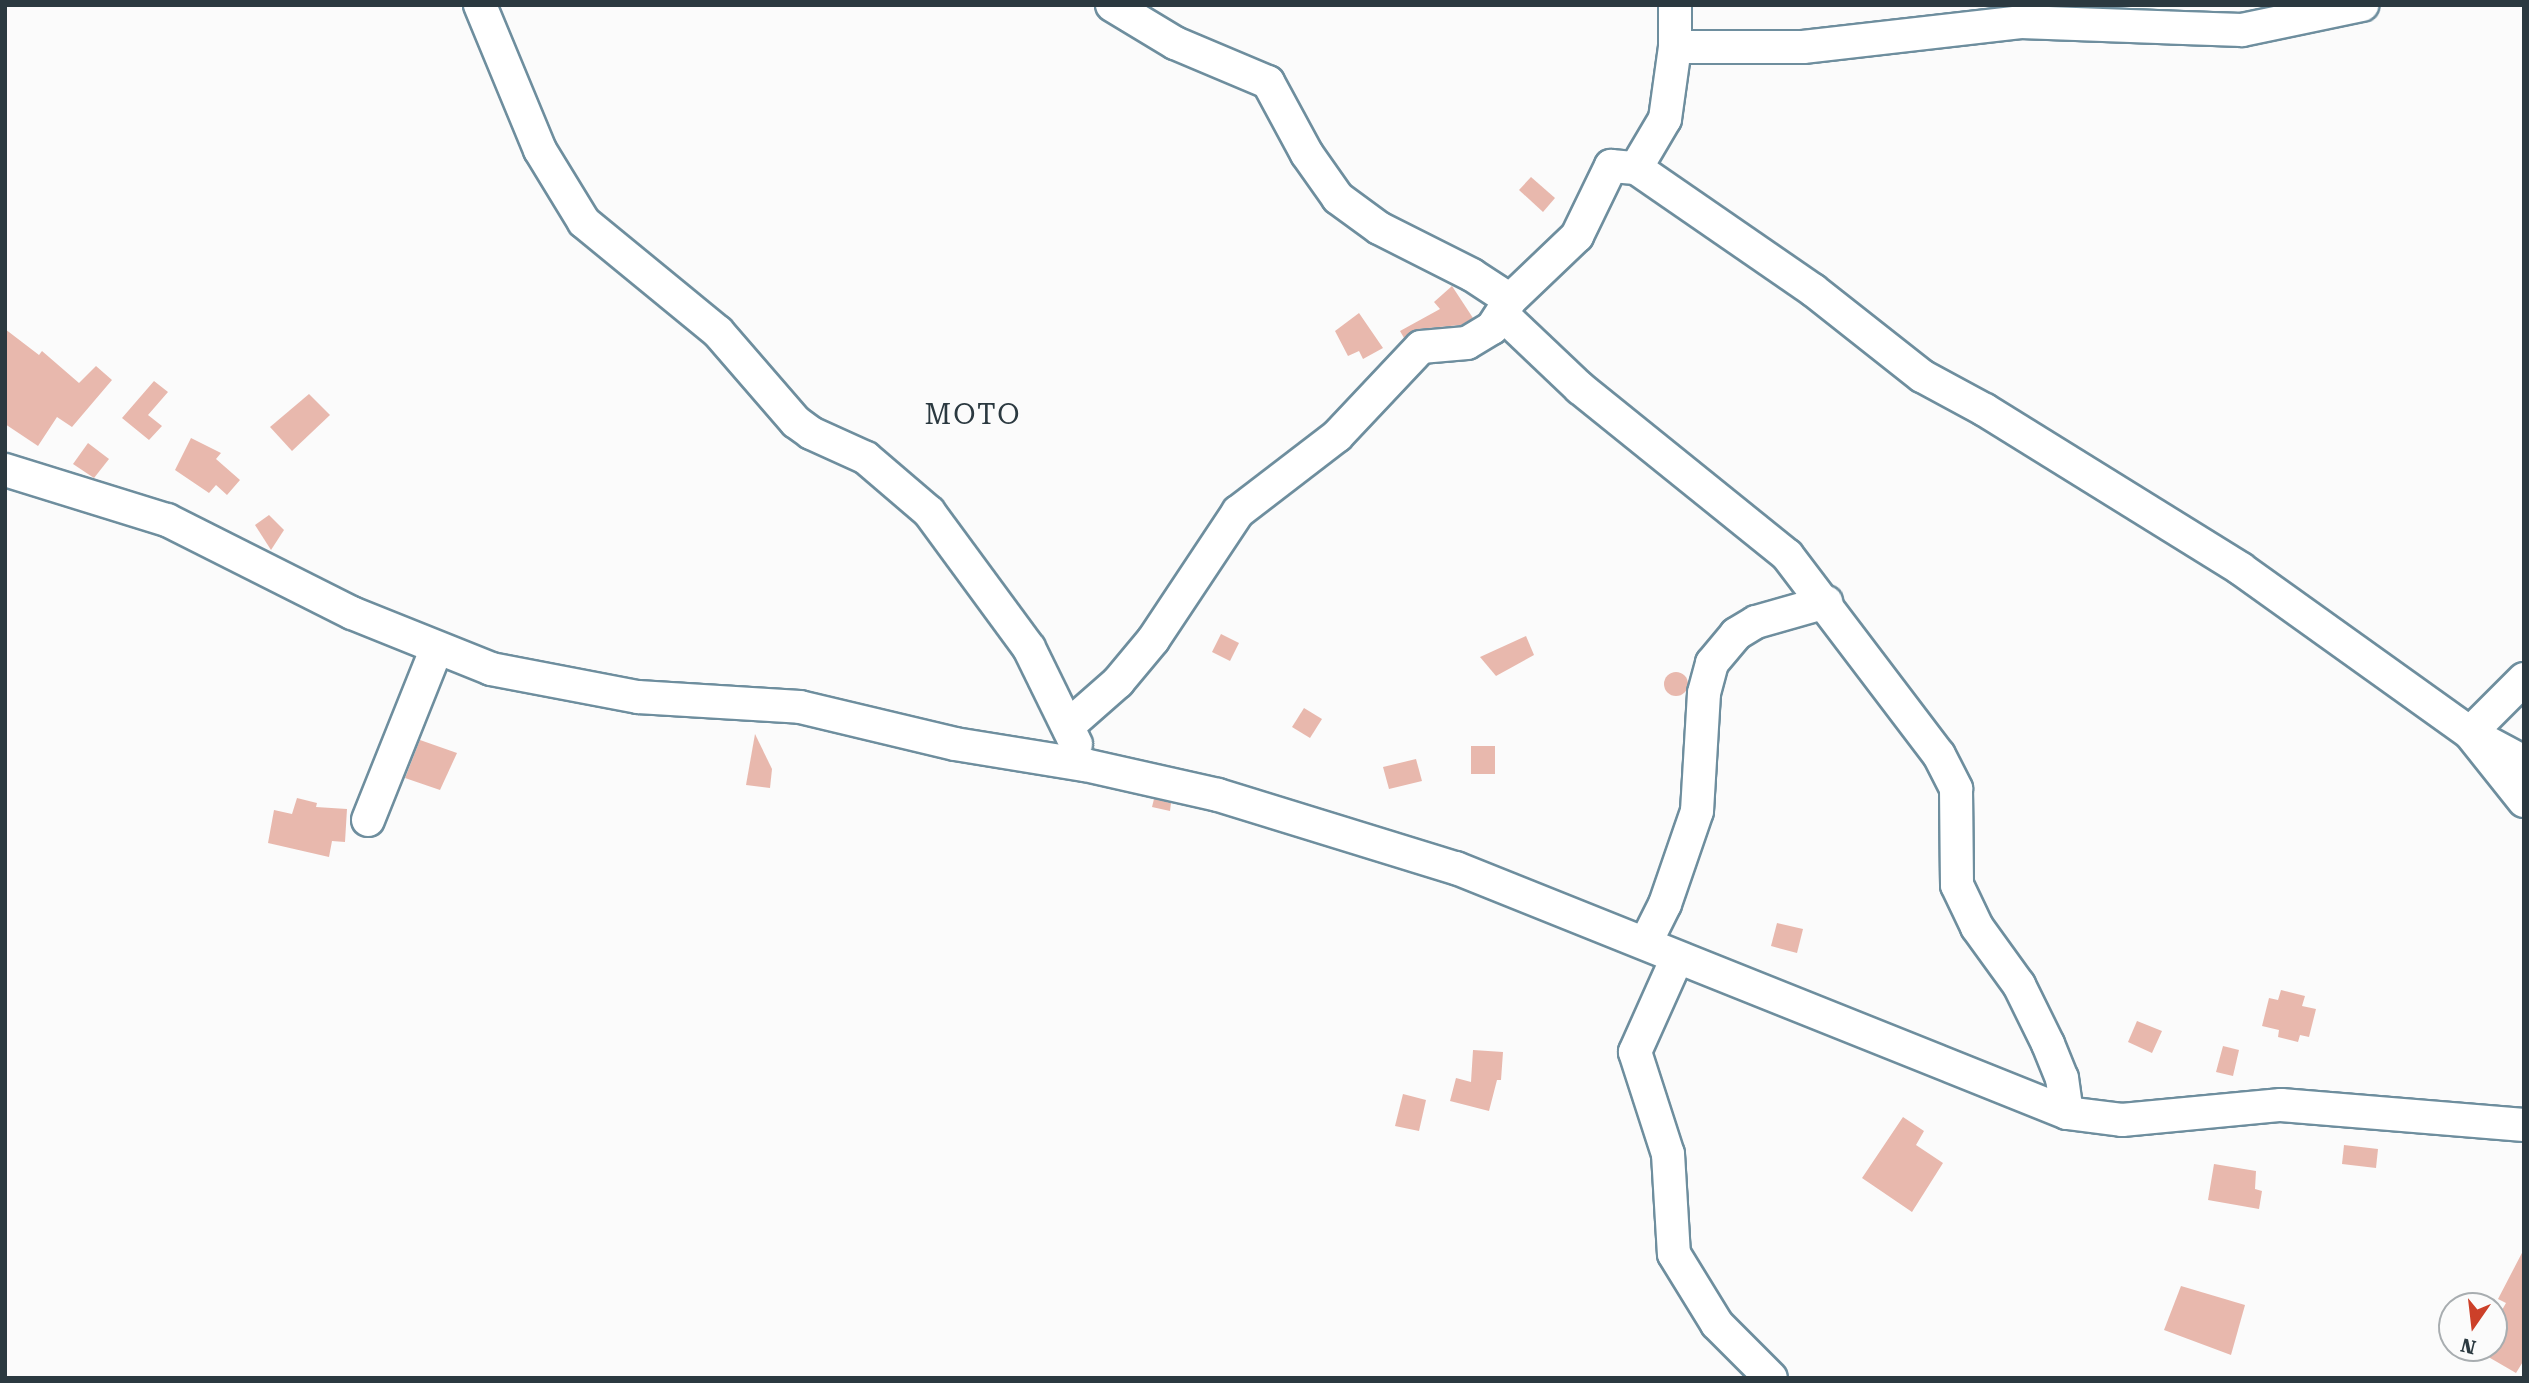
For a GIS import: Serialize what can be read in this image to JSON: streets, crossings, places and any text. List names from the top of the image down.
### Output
{
  "districts": ["MOTO"],
  "north": "bottom"
}
